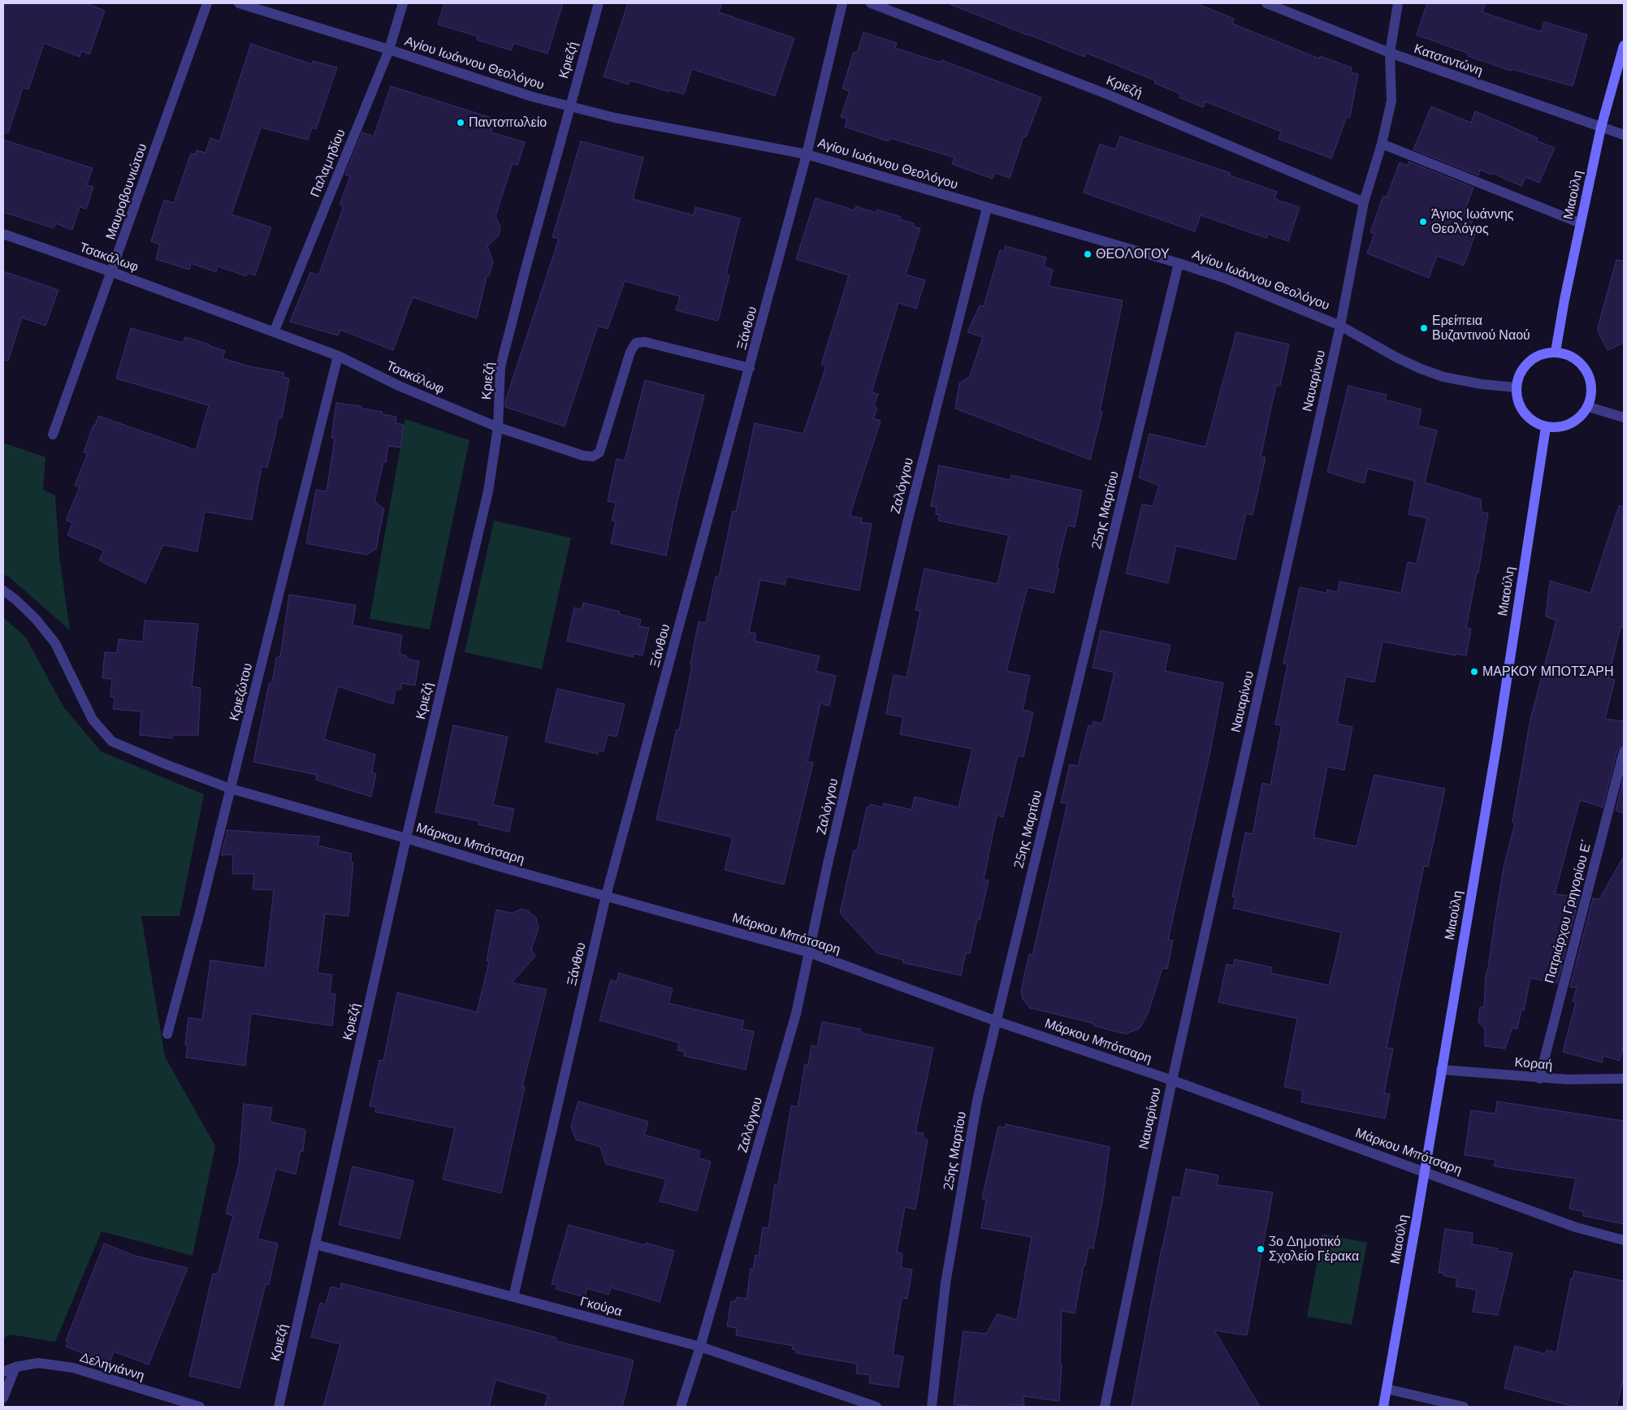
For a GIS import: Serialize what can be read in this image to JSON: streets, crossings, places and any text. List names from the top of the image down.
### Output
{
  "streets": {
    "street": [
      "Κριεζή",
      "Κατσαντώνη",
      "Αγίου Ιωάννου Θεολόγου",
      "Παλαμηδίου",
      "Μαυροβουνιώτου",
      "Μιαούλη",
      "Τσακάλωφ",
      "Ξάνθου",
      "Ναυαρίνου",
      "Ζαλόγγου",
      "25ης Μαρτίου",
      "Κριεζώτου",
      "Μάρκου Μπότσαρη",
      "Πατριάρχου Γρηγορίου Ε΄",
      "Κοραή",
      "Γκούρα",
      "Δεληγιάννη"
    ]
  },
  "crossings": [
    ["Κριεζή", "Αγίου Ιωάννου Θεολόγου"],
    ["Κριεζή", "Τσακάλωφ"],
    ["Κριεζή", "Ναυαρίνου"],
    ["Κριεζή", "Μάρκου Μπότσαρη"],
    ["Κριεζή", "Γκούρα"],
    ["Κατσαντώνη", "Μιαούλη"],
    ["Κατσαντώνη", "Ναυαρίνου"],
    ["Αγίου Ιωάννου Θεολόγου", "Παλαμηδίου"],
    ["Αγίου Ιωάννου Θεολόγου", "Μιαούλη"],
    ["Αγίου Ιωάννου Θεολόγου", "Ξάνθου"],
    ["Αγίου Ιωάννου Θεολόγου", "Ναυαρίνου"],
    ["Αγίου Ιωάννου Θεολόγου", "Ζαλόγγου"],
    ["Αγίου Ιωάννου Θεολόγου", "25ης Μαρτίου"],
    ["Παλαμηδίου", "Τσακάλωφ"],
    ["Μαυροβουνιώτου", "Τσακάλωφ"],
    ["Μιαούλη", "Μάρκου Μπότσαρη"],
    ["Μιαούλη", "Κοραή"],
    ["Τσακάλωφ", "Ξάνθου"],
    ["Τσακάλωφ", "Κριεζώτου"],
    ["Ξάνθου", "Μάρκου Μπότσαρη"],
    ["Ξάνθου", "Γκούρα"],
    ["Ναυαρίνου", "Μάρκου Μπότσαρη"],
    ["Ζαλόγγου", "Μάρκου Μπότσαρη"],
    ["Ζαλόγγου", "Γκούρα"],
    ["25ης Μαρτίου", "Μάρκου Μπότσαρη"],
    ["Κριεζώτου", "Μάρκου Μπότσαρη"],
    ["Πατριάρχου Γρηγορίου Ε΄", "Κοραή"]
  ],
  "places": [
    "Παντοπωλείο",
    "Άγιος Ιωάννης Θεολόγος",
    "ΘΕΟΛΟΓΟΥ",
    "Ερείπεια Βυζαντινού Ναού",
    "ΜΑΡΚΟΥ ΜΠΟΤΣΑΡΗ",
    "3ο Δημοτικό Σχολείο Γέρακα"
  ]
}
